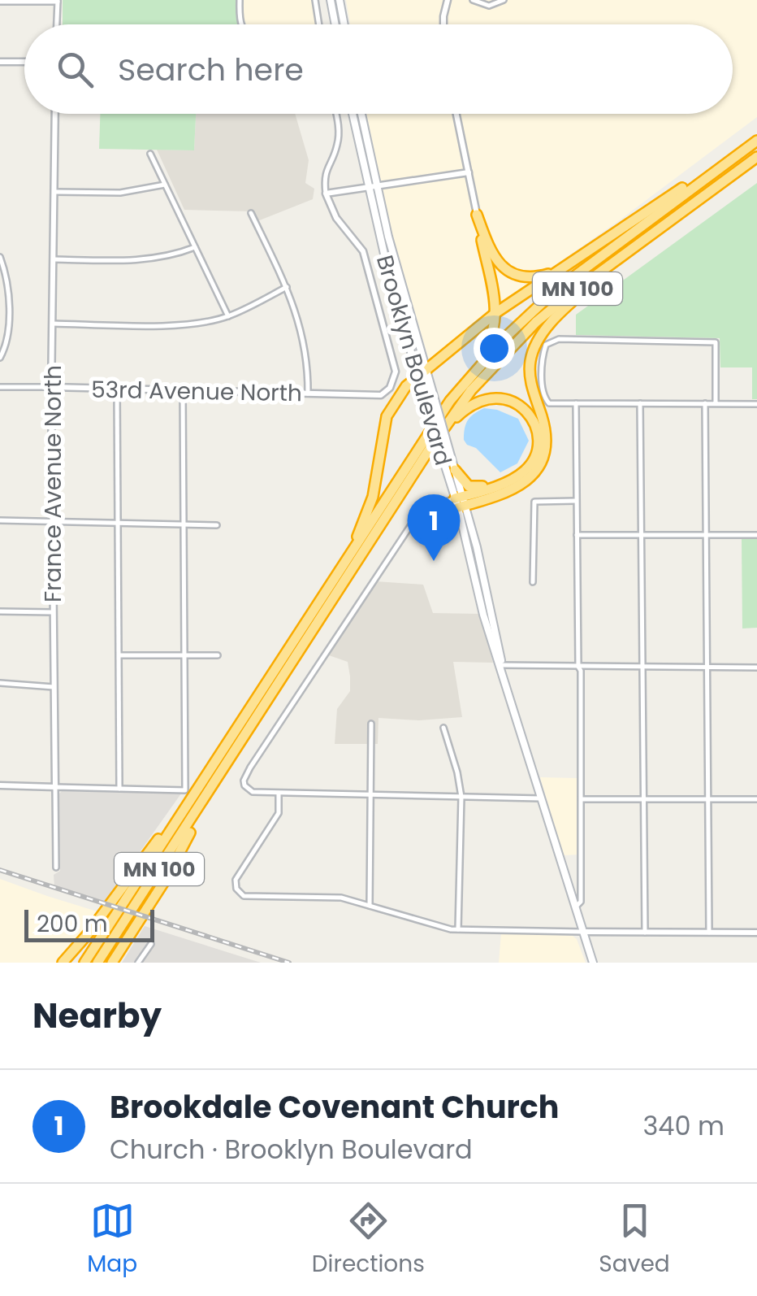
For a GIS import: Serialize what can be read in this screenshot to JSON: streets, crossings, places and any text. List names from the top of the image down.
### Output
{
  "streets": {
    "highway": ["MN 100"],
    "main road": ["Brooklyn Boulevard"],
    "street": ["53rd Avenue North", "France Avenue North"]
  },
  "crossings": [
    ["53rd Avenue North", "France Avenue North"]
  ],
  "scale_bar": "200 m",
  "page": {
    "search": "Search here",
    "pins": "1",
    "scale": "200 m",
    "heading": "Nearby",
    "list": [
      {
        "mark": "1",
        "name": "Brookdale Covenant Church",
        "note": "Church · Brooklyn Boulevard",
        "value": "340 m"
      }
    ],
    "nav": ["Map", "Directions", "Saved"]
  }
}
